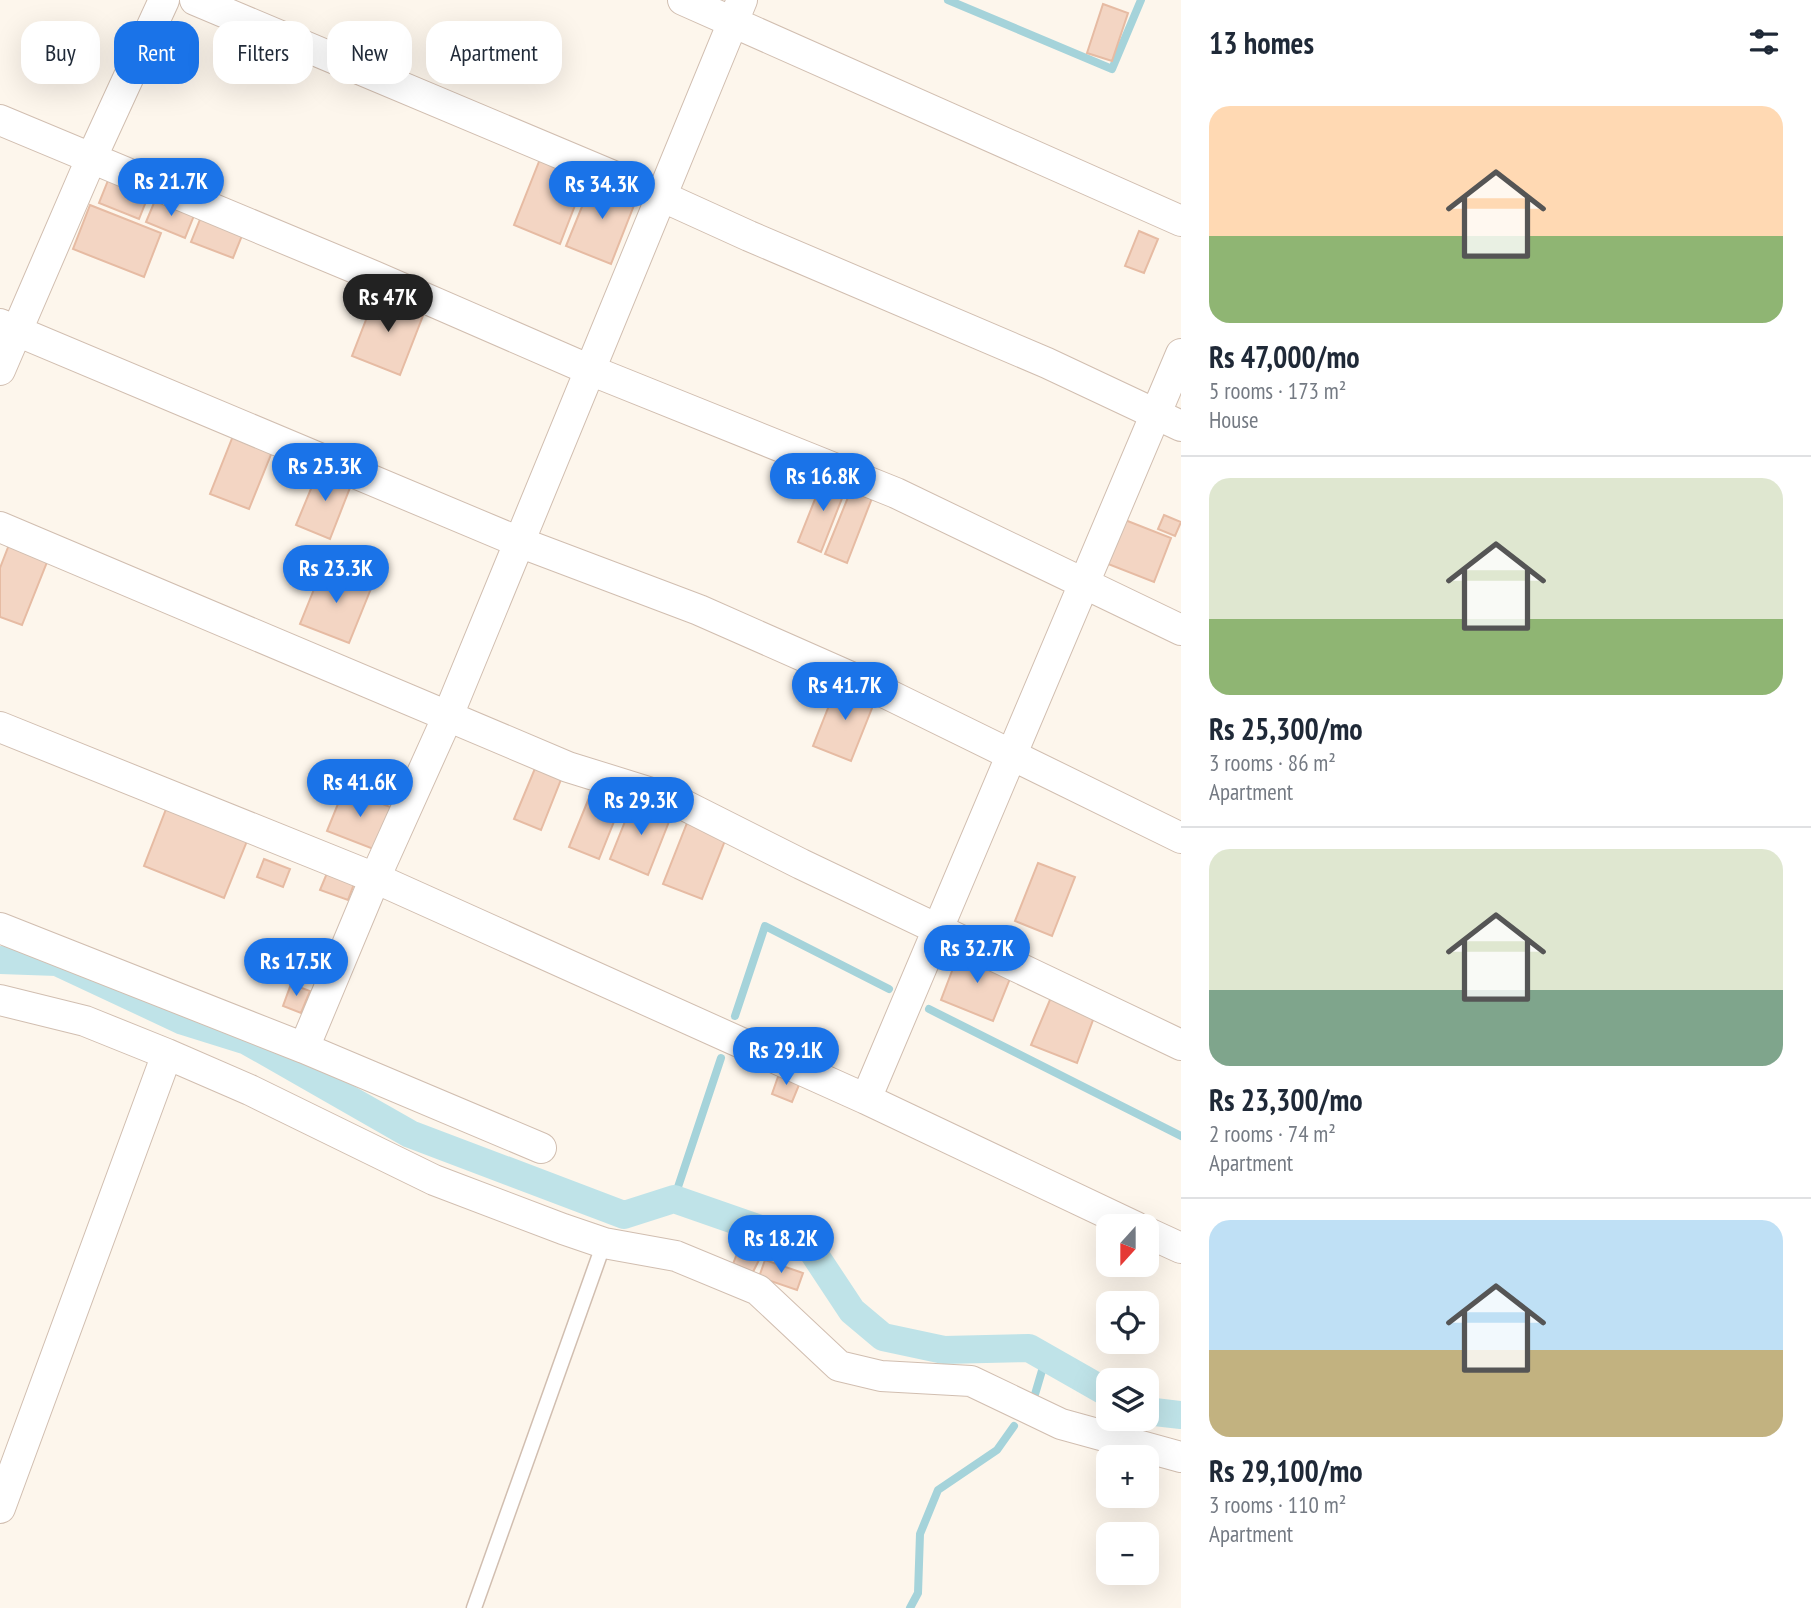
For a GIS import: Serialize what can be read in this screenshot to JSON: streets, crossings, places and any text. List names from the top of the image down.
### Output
{
  "north": "bottom",
  "page": {
    "heading": "13 homes",
    "chip": [
      "Buy",
      "Rent",
      "Filters",
      "New",
      "Apartment"
    ],
    "list": [
      {
        "name": "Rs 47,000/mo",
        "note": "5 rooms · 173 m² · House"
      },
      {
        "name": "Rs 25,300/mo",
        "note": "3 rooms · 86 m² · Apartment"
      },
      {
        "name": "Rs 23,300/mo",
        "note": "2 rooms · 74 m² · Apartment"
      },
      {
        "name": "Rs 29,100/mo",
        "note": "3 rooms · 110 m² · Apartment"
      }
    ],
    "price": [
      "Rs 21.7K",
      "Rs 34.3K",
      "Rs 47K",
      "Rs 25.3K",
      "Rs 16.8K",
      "Rs 23.3K",
      "Rs 41.7K",
      "Rs 41.6K",
      "Rs 29.3K",
      "Rs 32.7K",
      "Rs 17.5K",
      "Rs 29.1K",
      "Rs 18.2K"
    ],
    "map_buttons": ["+", "−"]
  }
}
